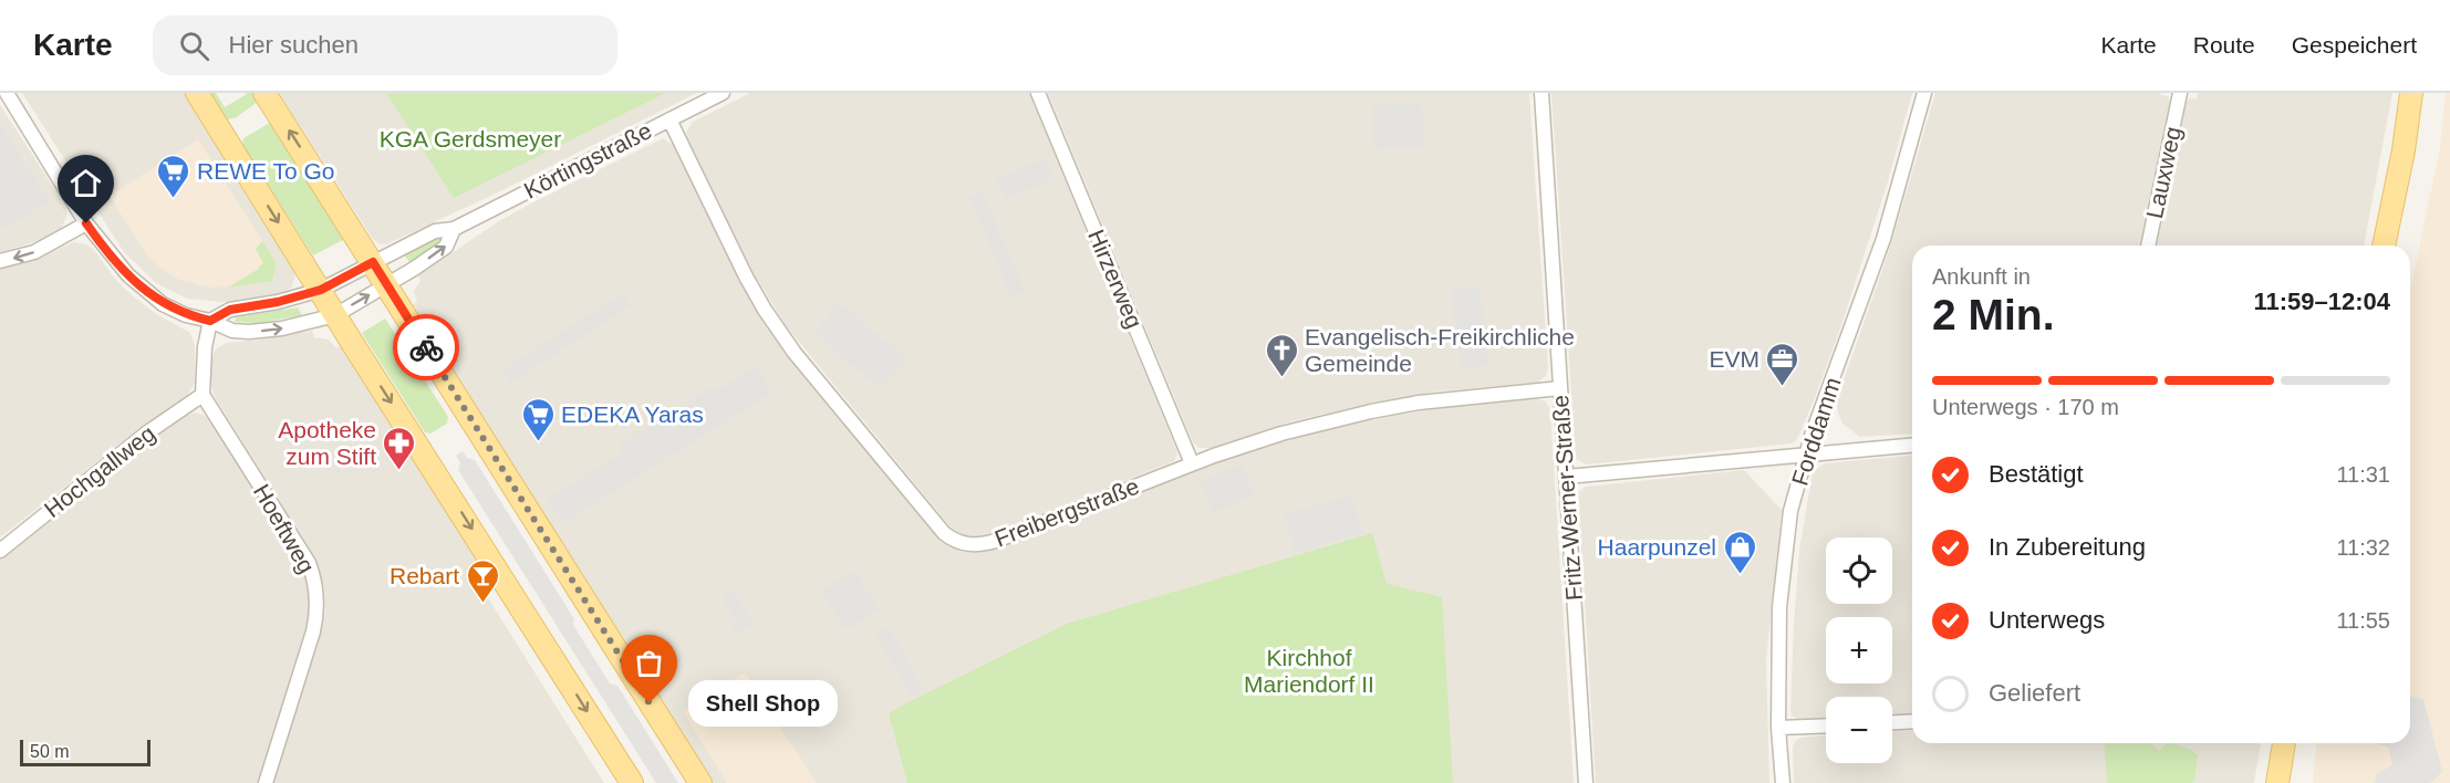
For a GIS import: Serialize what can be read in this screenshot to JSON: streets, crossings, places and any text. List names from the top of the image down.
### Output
{
  "streets": {
    "street": [
      "Körtingstraße",
      "Lauxweg",
      "Hirzerweg",
      "Forddamm",
      "Hochgallweg",
      "Fritz-Werner-Straße",
      "Freibergstraße",
      "Hoeftweg"
    ]
  },
  "crossings": [
    ["Körtingstraße", "Freibergstraße"],
    ["Hirzerweg", "Freibergstraße"],
    ["Hochgallweg", "Hoeftweg"],
    ["Fritz-Werner-Straße", "Freibergstraße"]
  ],
  "parks": ["KGA Gerdsmeyer", "Kirchhof Mariendorf II"],
  "places": {
    "supermarket": ["REWE To Go", "EDEKA Yaras"],
    "church": ["Evangelisch-Freikirchliche Gemeinde"],
    "office": ["EVM"],
    "pharmacy": ["Apotheke zum Stift"],
    "shop": ["Haarpunzel"],
    "bar": ["Rebart"],
    "other": ["Shell Shop"]
  },
  "scale_bar": "50 m",
  "page": {
    "header": "Karte",
    "search": "Hier suchen",
    "nav": ["Karte", "Route", "Gespeichert"],
    "heading": ["2 Min.", "Ankunft in", "11:59–12:04"],
    "bar": "Unterwegs · 170 m",
    "list": [
      ["Bestätigt", "11:31"],
      ["In Zubereitung", "11:32"],
      ["Unterwegs", "11:55"],
      "Geliefert"
    ],
    "map_buttons": ["+", "−"],
    "bubble": "Shell Shop",
    "scale": "50 m"
  }
}
